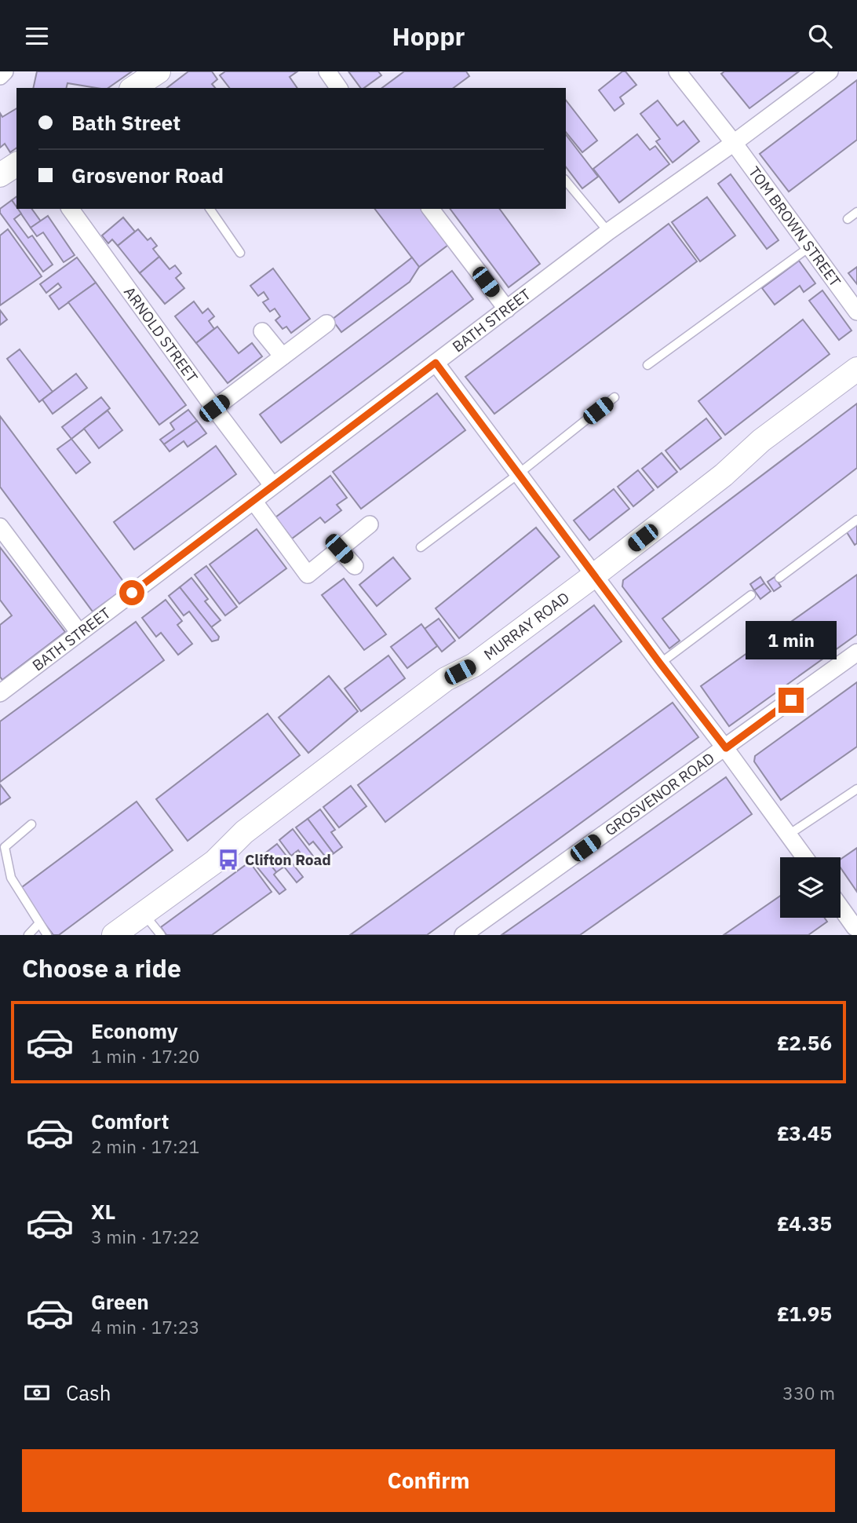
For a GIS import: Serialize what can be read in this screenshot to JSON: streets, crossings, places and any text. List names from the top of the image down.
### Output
{
  "streets": {
    "street": [
      "TOM BROWN STREET",
      "BATH STREET",
      "ARNOLD STREET",
      "MURRAY ROAD",
      "GROSVENOR ROAD"
    ]
  },
  "crossings": [
    ["TOM BROWN STREET", "BATH STREET"],
    ["BATH STREET", "ARNOLD STREET"]
  ],
  "places": {
    "bus stop": ["Clifton Road"]
  },
  "page": {
    "header": "Hoppr",
    "banner": ["Bath Street", "Grosvenor Road"],
    "bubble": "1 min",
    "heading": "Choose a ride",
    "list": [
      {
        "name": "Economy",
        "note": "1 min · 17:20",
        "value": "£2.56"
      },
      {
        "name": "Comfort",
        "note": "2 min · 17:21",
        "value": "£3.45"
      },
      {
        "name": "XL",
        "note": "3 min · 17:22",
        "value": "£4.35"
      },
      {
        "name": "Green",
        "note": "4 min · 17:23",
        "value": "£1.95"
      }
    ],
    "pay": ["Cash", "330 m"],
    "buttons": "Confirm"
  }
}
